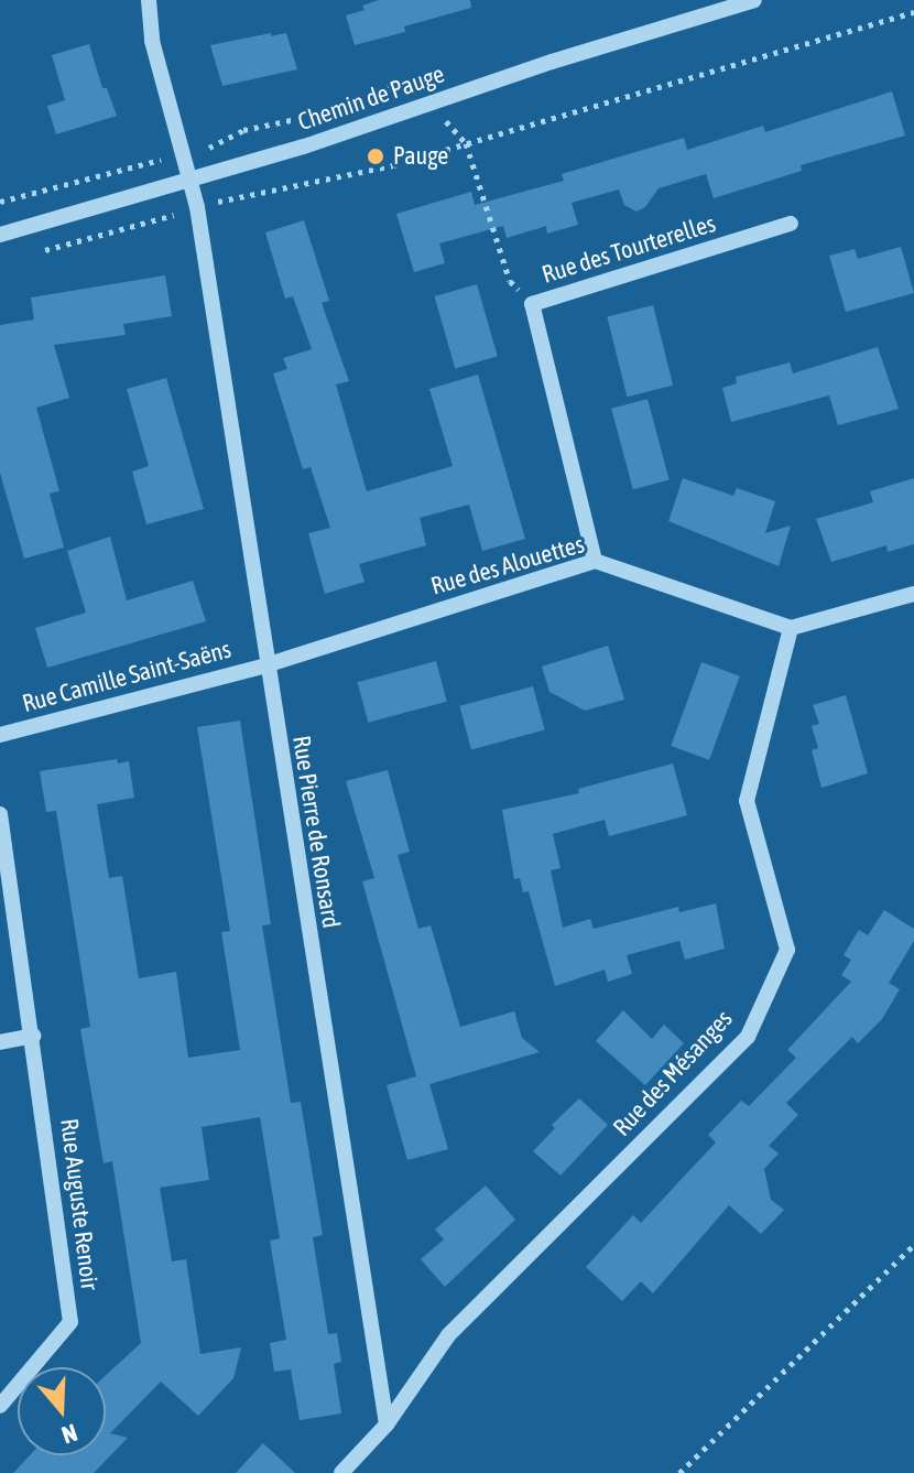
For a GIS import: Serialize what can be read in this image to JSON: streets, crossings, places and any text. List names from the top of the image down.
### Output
{
  "streets": {
    "street": [
      "Chemin de Pauge",
      "Rue des Tourterelles",
      "Rue des Alouettes",
      "Rue Camille Saint-Saëns",
      "Rue Pierre de Ronsard",
      "Rue des Mésanges",
      "Rue Auguste Renoir"
    ]
  },
  "crossings": [
    ["Chemin de Pauge", "Rue Pierre de Ronsard"],
    ["Rue des Tourterelles", "Rue des Alouettes"],
    ["Rue des Alouettes", "Rue Camille Saint-Saëns"],
    ["Rue des Alouettes", "Rue Pierre de Ronsard"],
    ["Rue des Alouettes", "Rue des Mésanges"],
    ["Rue Camille Saint-Saëns", "Rue Pierre de Ronsard"],
    ["Rue Pierre de Ronsard", "Rue des Mésanges"]
  ],
  "places": ["Pauge"],
  "north": "bottom"
}
